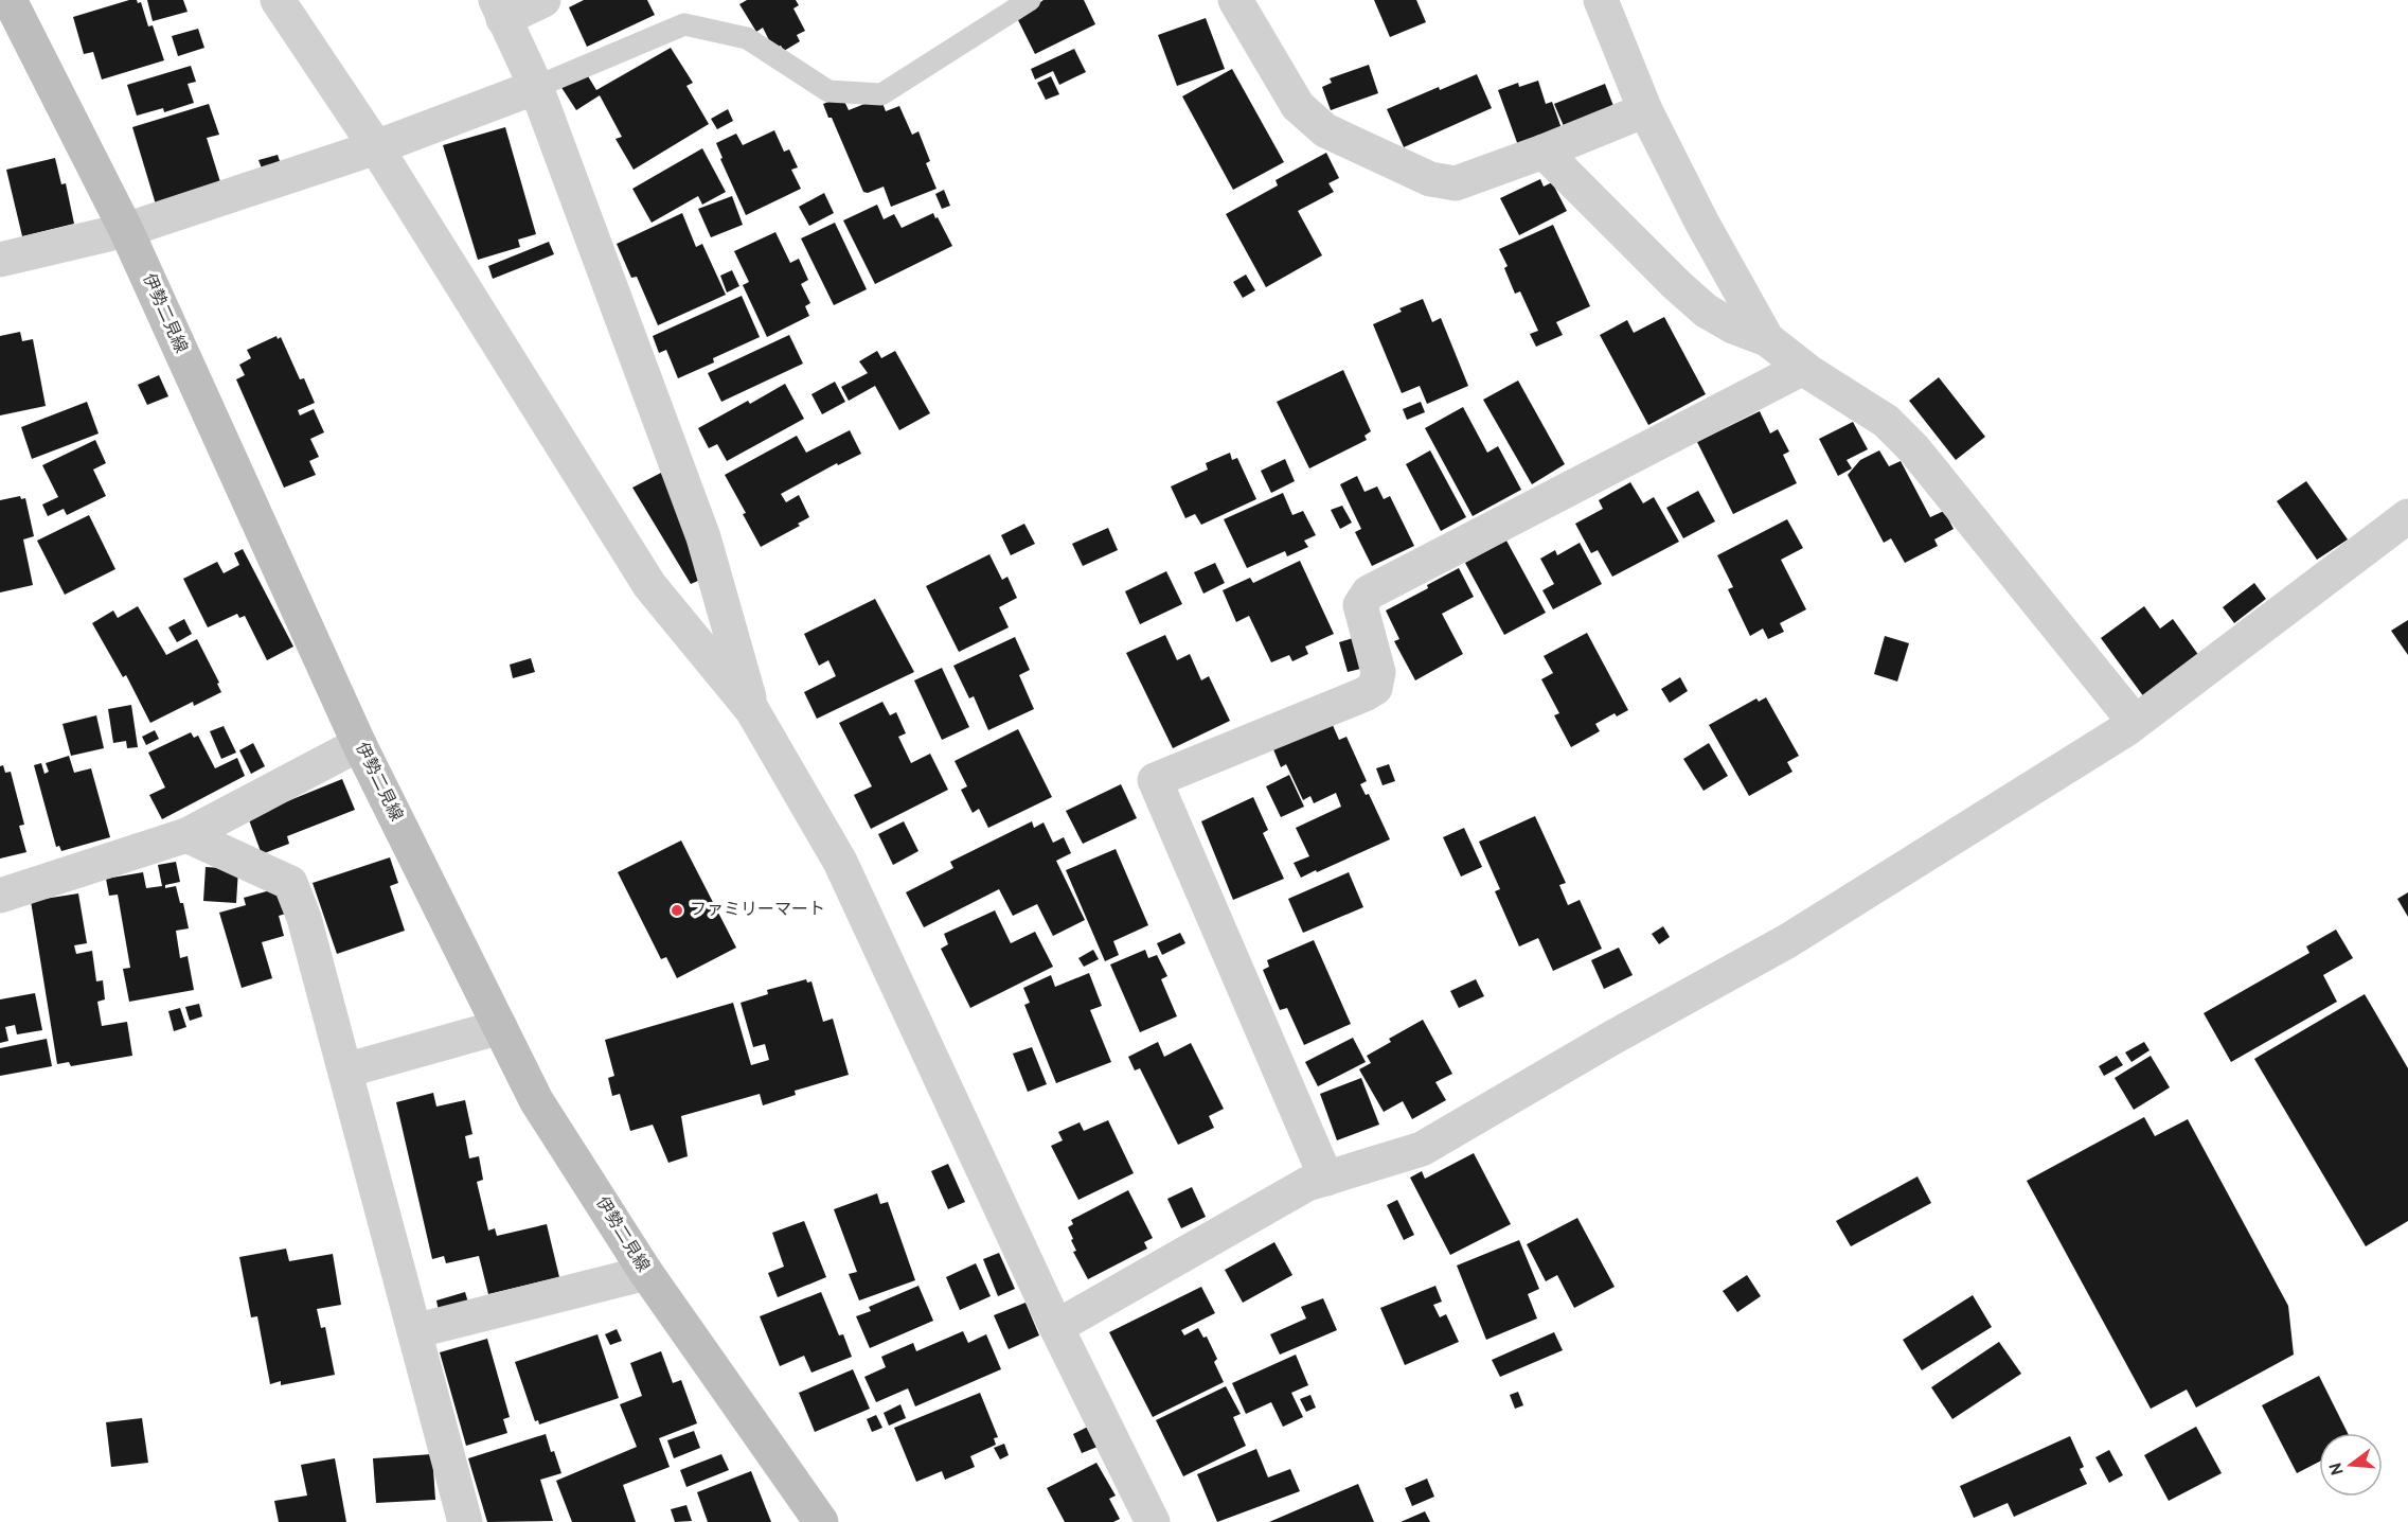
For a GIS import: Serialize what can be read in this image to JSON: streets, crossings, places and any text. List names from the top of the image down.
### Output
{
  "streets": {
    "main road": ["伊勢二見線"]
  },
  "places": ["ファミリーマート"],
  "north": "left"
}
